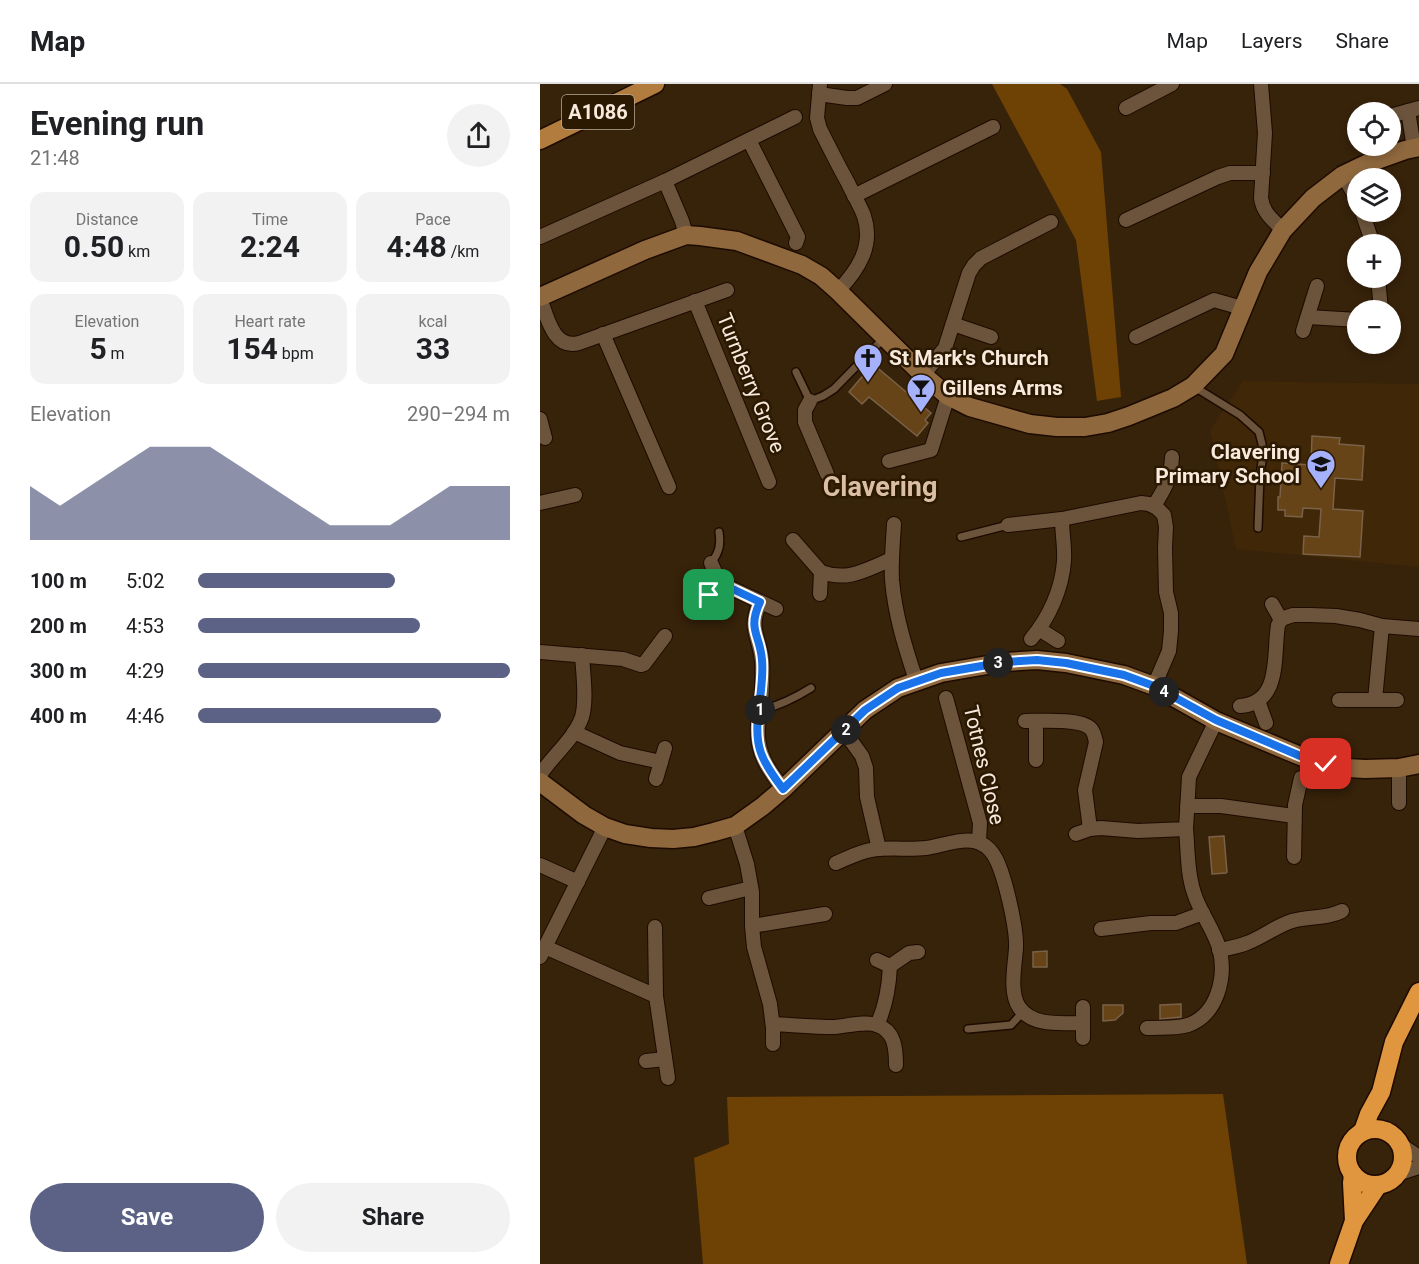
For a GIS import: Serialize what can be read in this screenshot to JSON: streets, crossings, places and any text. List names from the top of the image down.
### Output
{
  "streets": {
    "main road": ["A1086"],
    "street": ["Turnberry Grove", "Totnes Close"]
  },
  "districts": ["Clavering"],
  "places": {
    "church": ["St Mark's Church"],
    "bar": ["Gillens Arms"],
    "school or university": ["Clavering Primary School"]
  },
  "page": {
    "header": "Map",
    "nav": ["Map", "Layers", "Share"],
    "heading": ["Evening run", "21:48"],
    "map_buttons": ["+", "−"],
    "stats": [
      ["Distance", "0.50 km"],
      ["Time", "2:24"],
      ["Pace", "4:48 /km"],
      ["Elevation", "5 m"],
      ["Heart rate", "154 bpm"],
      ["kcal", "33"]
    ],
    "chart": ["Elevation", "290–294 m"],
    "list": [
      {
        "name": "100 m",
        "note": "5:02"
      },
      {
        "name": "200 m",
        "note": "4:53"
      },
      {
        "name": "300 m",
        "note": "4:29"
      },
      {
        "name": "400 m",
        "note": "4:46"
      }
    ],
    "pins": [
      "3",
      "4",
      "1",
      "2"
    ],
    "buttons": ["Save", "Share"]
  }
}
